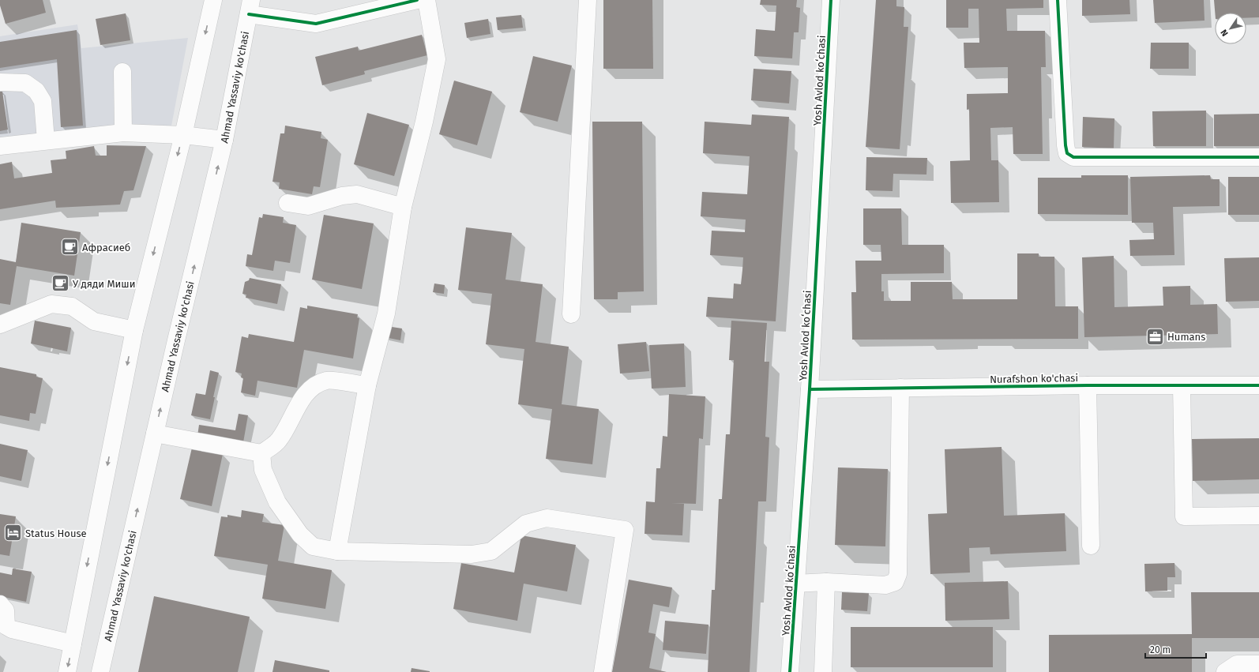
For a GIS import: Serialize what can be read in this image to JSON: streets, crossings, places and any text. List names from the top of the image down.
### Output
{
  "streets": {
    "street": ["Yosh Avlod koʻchasi", "Ahmad Yassaviy ko'chasi", "Nurafshon ko'chasi"]
  },
  "crossings": [
    ["Yosh Avlod koʻchasi", "Nurafshon ko'chasi"]
  ],
  "places": {
    "cafe": ["Афрасиеб", "У дяди Миши"],
    "office": ["Humans"],
    "hotel": ["Status House"]
  },
  "scale_bar": "20 m",
  "north": "bottom left"
}
